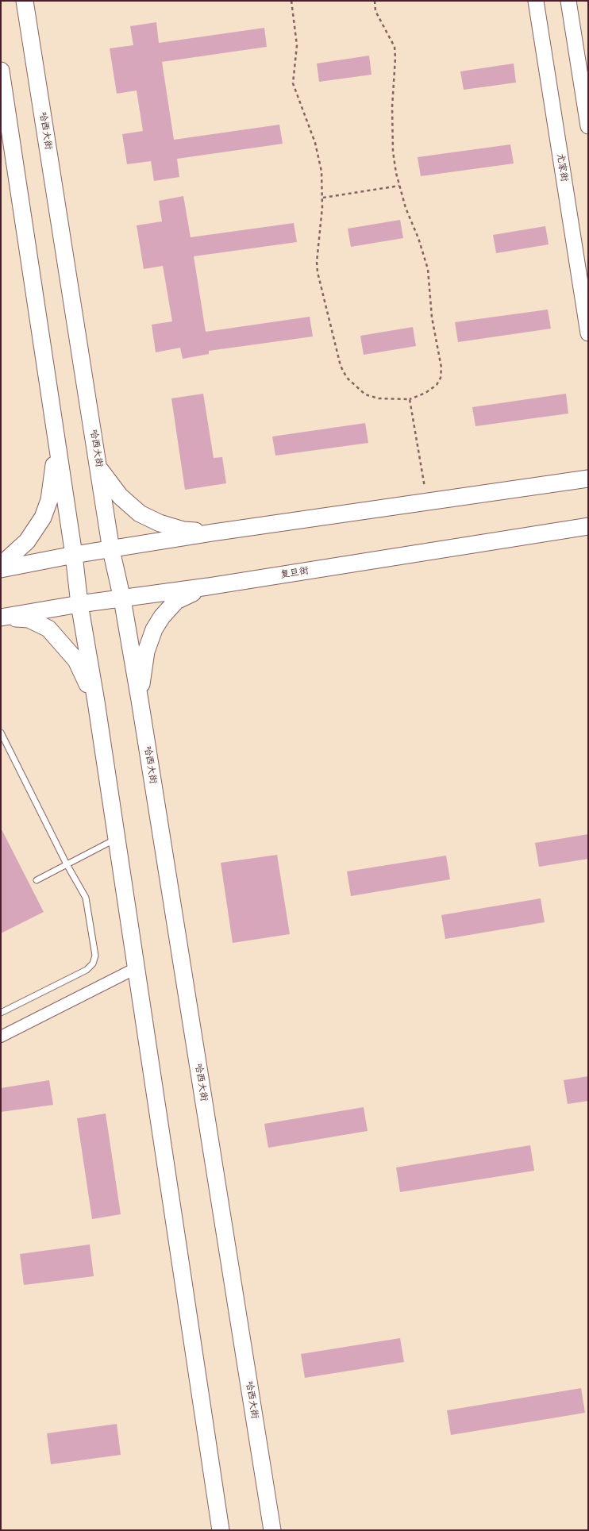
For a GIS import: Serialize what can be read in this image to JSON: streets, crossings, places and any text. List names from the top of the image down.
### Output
{
  "streets": {
    "main road": ["哈西大街", "尤家街", "复旦街"]
  },
  "crossings": [
    ["哈西大街", "复旦街"]
  ]
}
